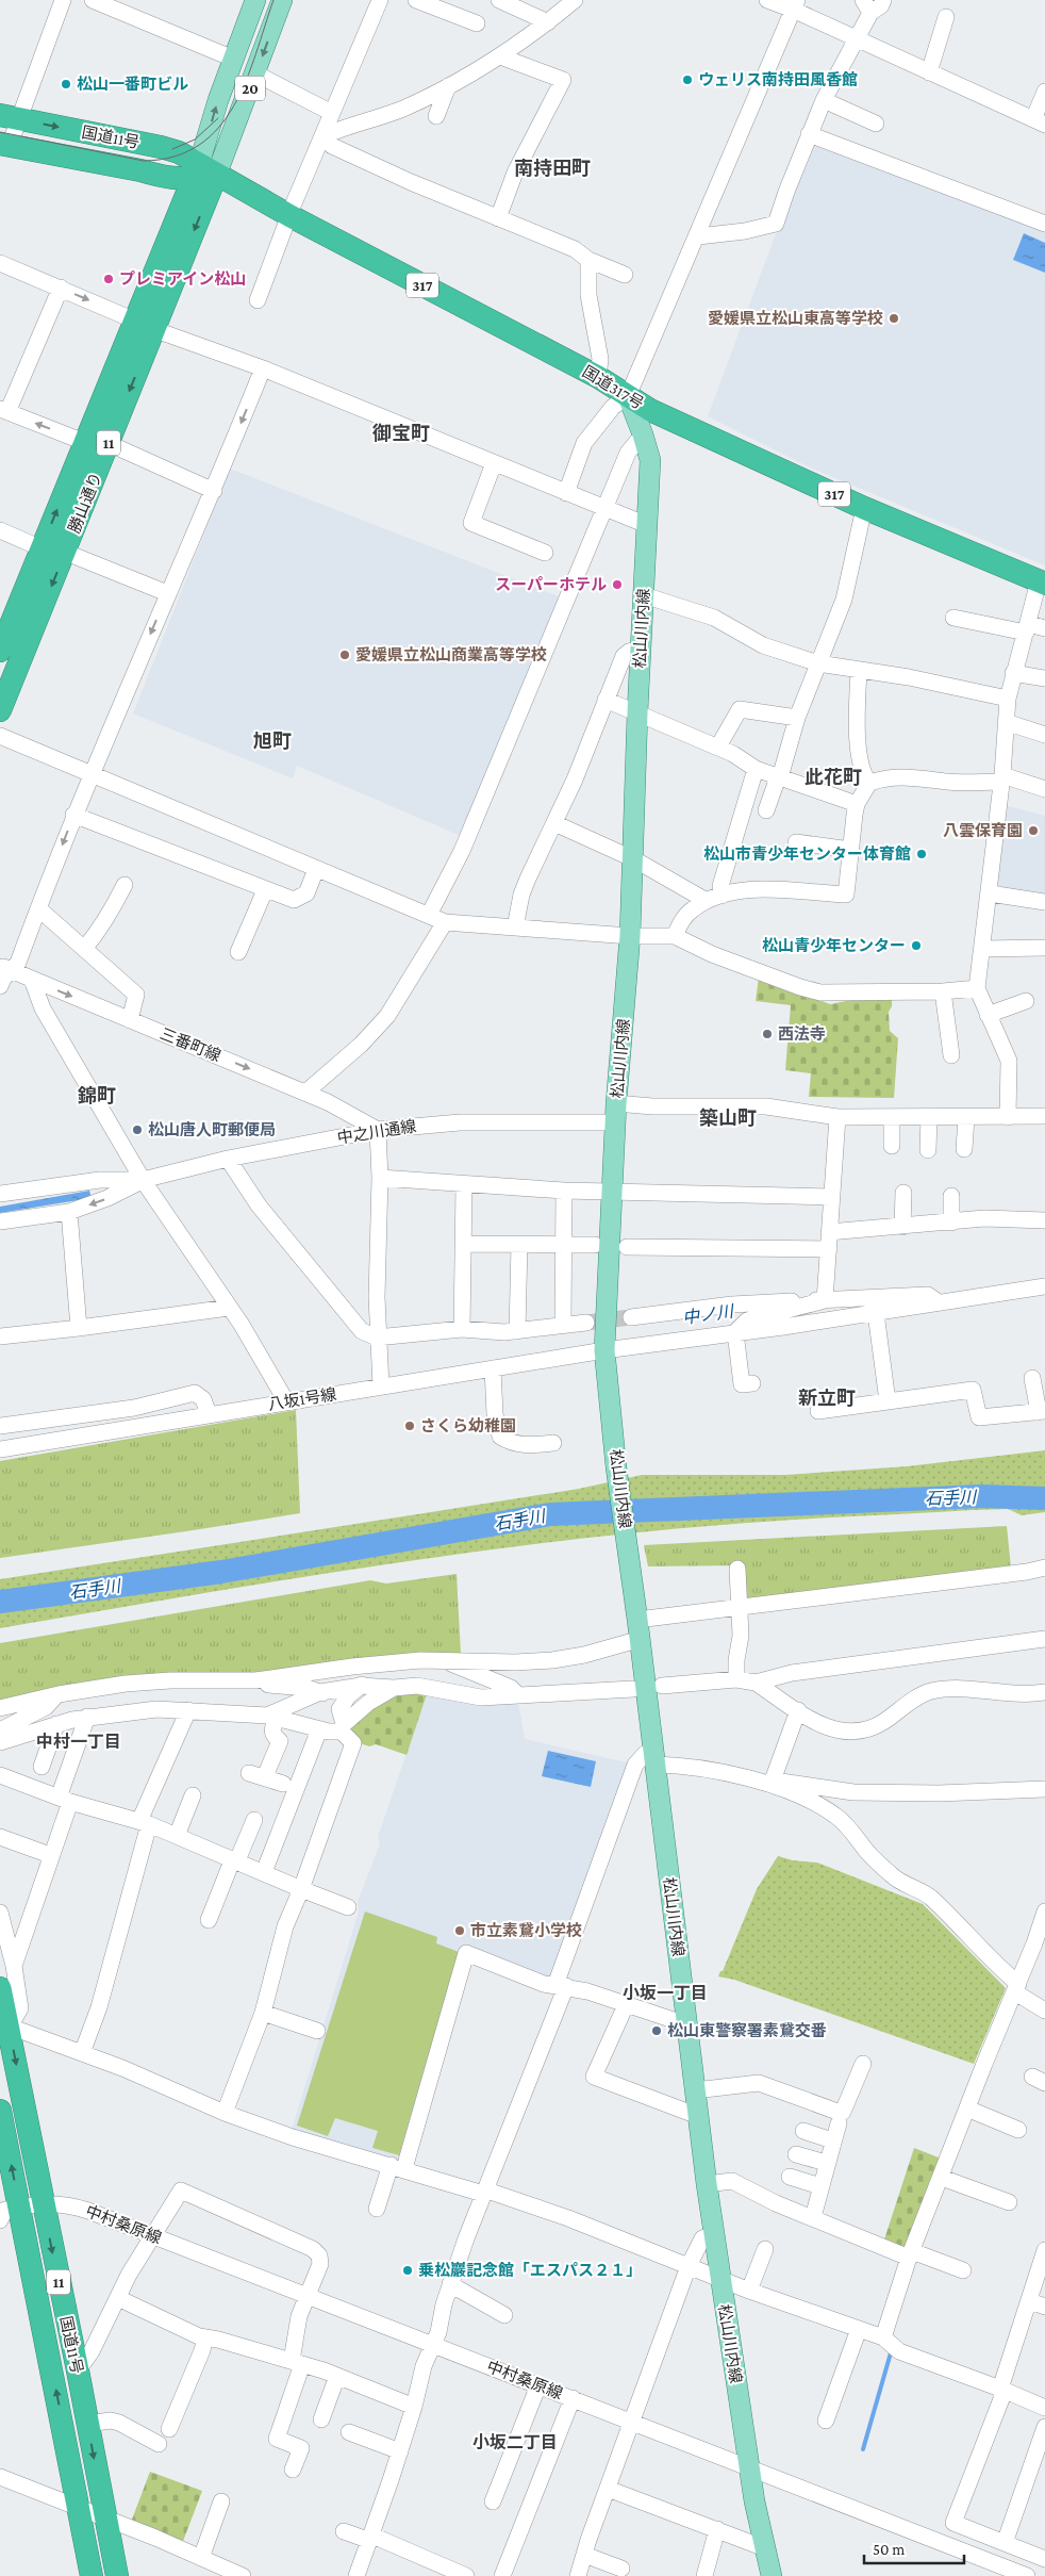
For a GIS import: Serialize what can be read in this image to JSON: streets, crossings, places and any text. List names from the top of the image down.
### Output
{
  "streets": {
    "highway": [
      "国道11号",
      "317",
      "国道317号",
      "11",
      "勝山通り"
    ],
    "main road": ["20", "松山川内線"],
    "street": [
      "三番町線",
      "中之川通線",
      "八坂1号線",
      "中村桑原線"
    ]
  },
  "crossings": [
    ["20", "国道11号"],
    ["20", "国道317号"],
    ["20", "勝山通り"],
    ["国道11号", "国道317号"],
    ["国道11号", "勝山通り"],
    ["国道11号", "中村桑原線"],
    ["国道317号", "勝山通り"],
    ["国道317号", "松山川内線"],
    ["松山川内線", "中之川通線"],
    ["松山川内線", "八坂1号線"],
    ["松山川内線", "中村桑原線"],
    ["三番町線", "中之川通線"]
  ],
  "one_way": ["三番町線"],
  "districts": [
    "南持田町",
    "御宝町",
    "旭町",
    "此花町",
    "錦町",
    "築山町",
    "新立町",
    "中村一丁目",
    "小坂一丁目",
    "小坂二丁目"
  ],
  "water": ["中ノ川", "石手川"],
  "places": [
    "ウェリス南持田風香館",
    "松山一番町ビル",
    "プレミアイン松山",
    "愛媛県立松山東高等学校",
    "スーパーホテル",
    "愛媛県立松山商業高等学校",
    "八雲保育園",
    "松山市青少年センター体育館",
    "松山青少年センター",
    "西法寺",
    "松山唐人町郵便局",
    "さくら幼稚園",
    "市立素鵞小学校",
    "松山東警察署素鵞交番",
    "乗松巖記念館「エスパス２１」"
  ],
  "scale_bar": "50 m"
}
